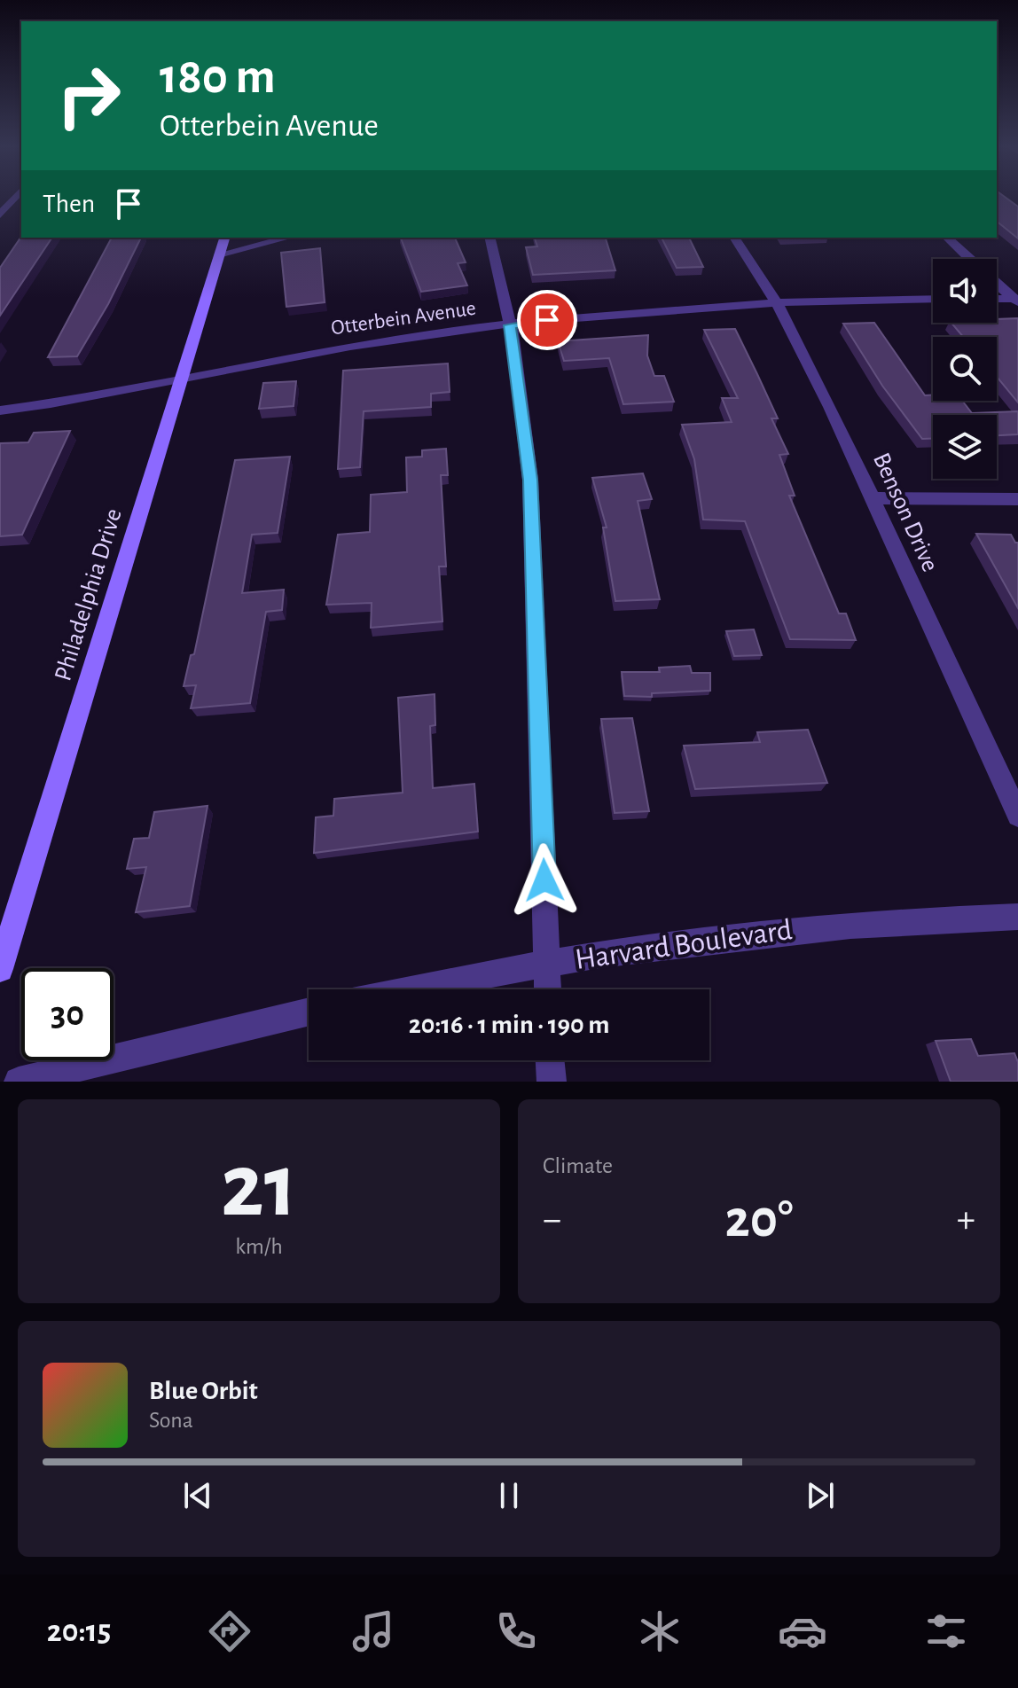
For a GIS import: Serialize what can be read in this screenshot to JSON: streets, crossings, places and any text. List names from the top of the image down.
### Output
{
  "streets": {
    "main road": ["Philadelphia Drive"],
    "street": ["Otterbein Avenue", "Benson Drive", "Harvard Boulevard"]
  },
  "crossings": [
    ["Otterbein Avenue", "Benson Drive"],
    ["Otterbein Avenue", "Philadelphia Drive"]
  ],
  "page": {
    "turn": ["180 m", "Otterbein Avenue"],
    "then": "Then",
    "limit": "30",
    "trip": "20:16 · 1 min · 190 m",
    "tile": [
      ["21", "km/h"],
      "Climate"
    ],
    "heat": ["−", "20°", "+"],
    "song": ["Blue Orbit", "Sona"],
    "tabs": "20:15"
  }
}
